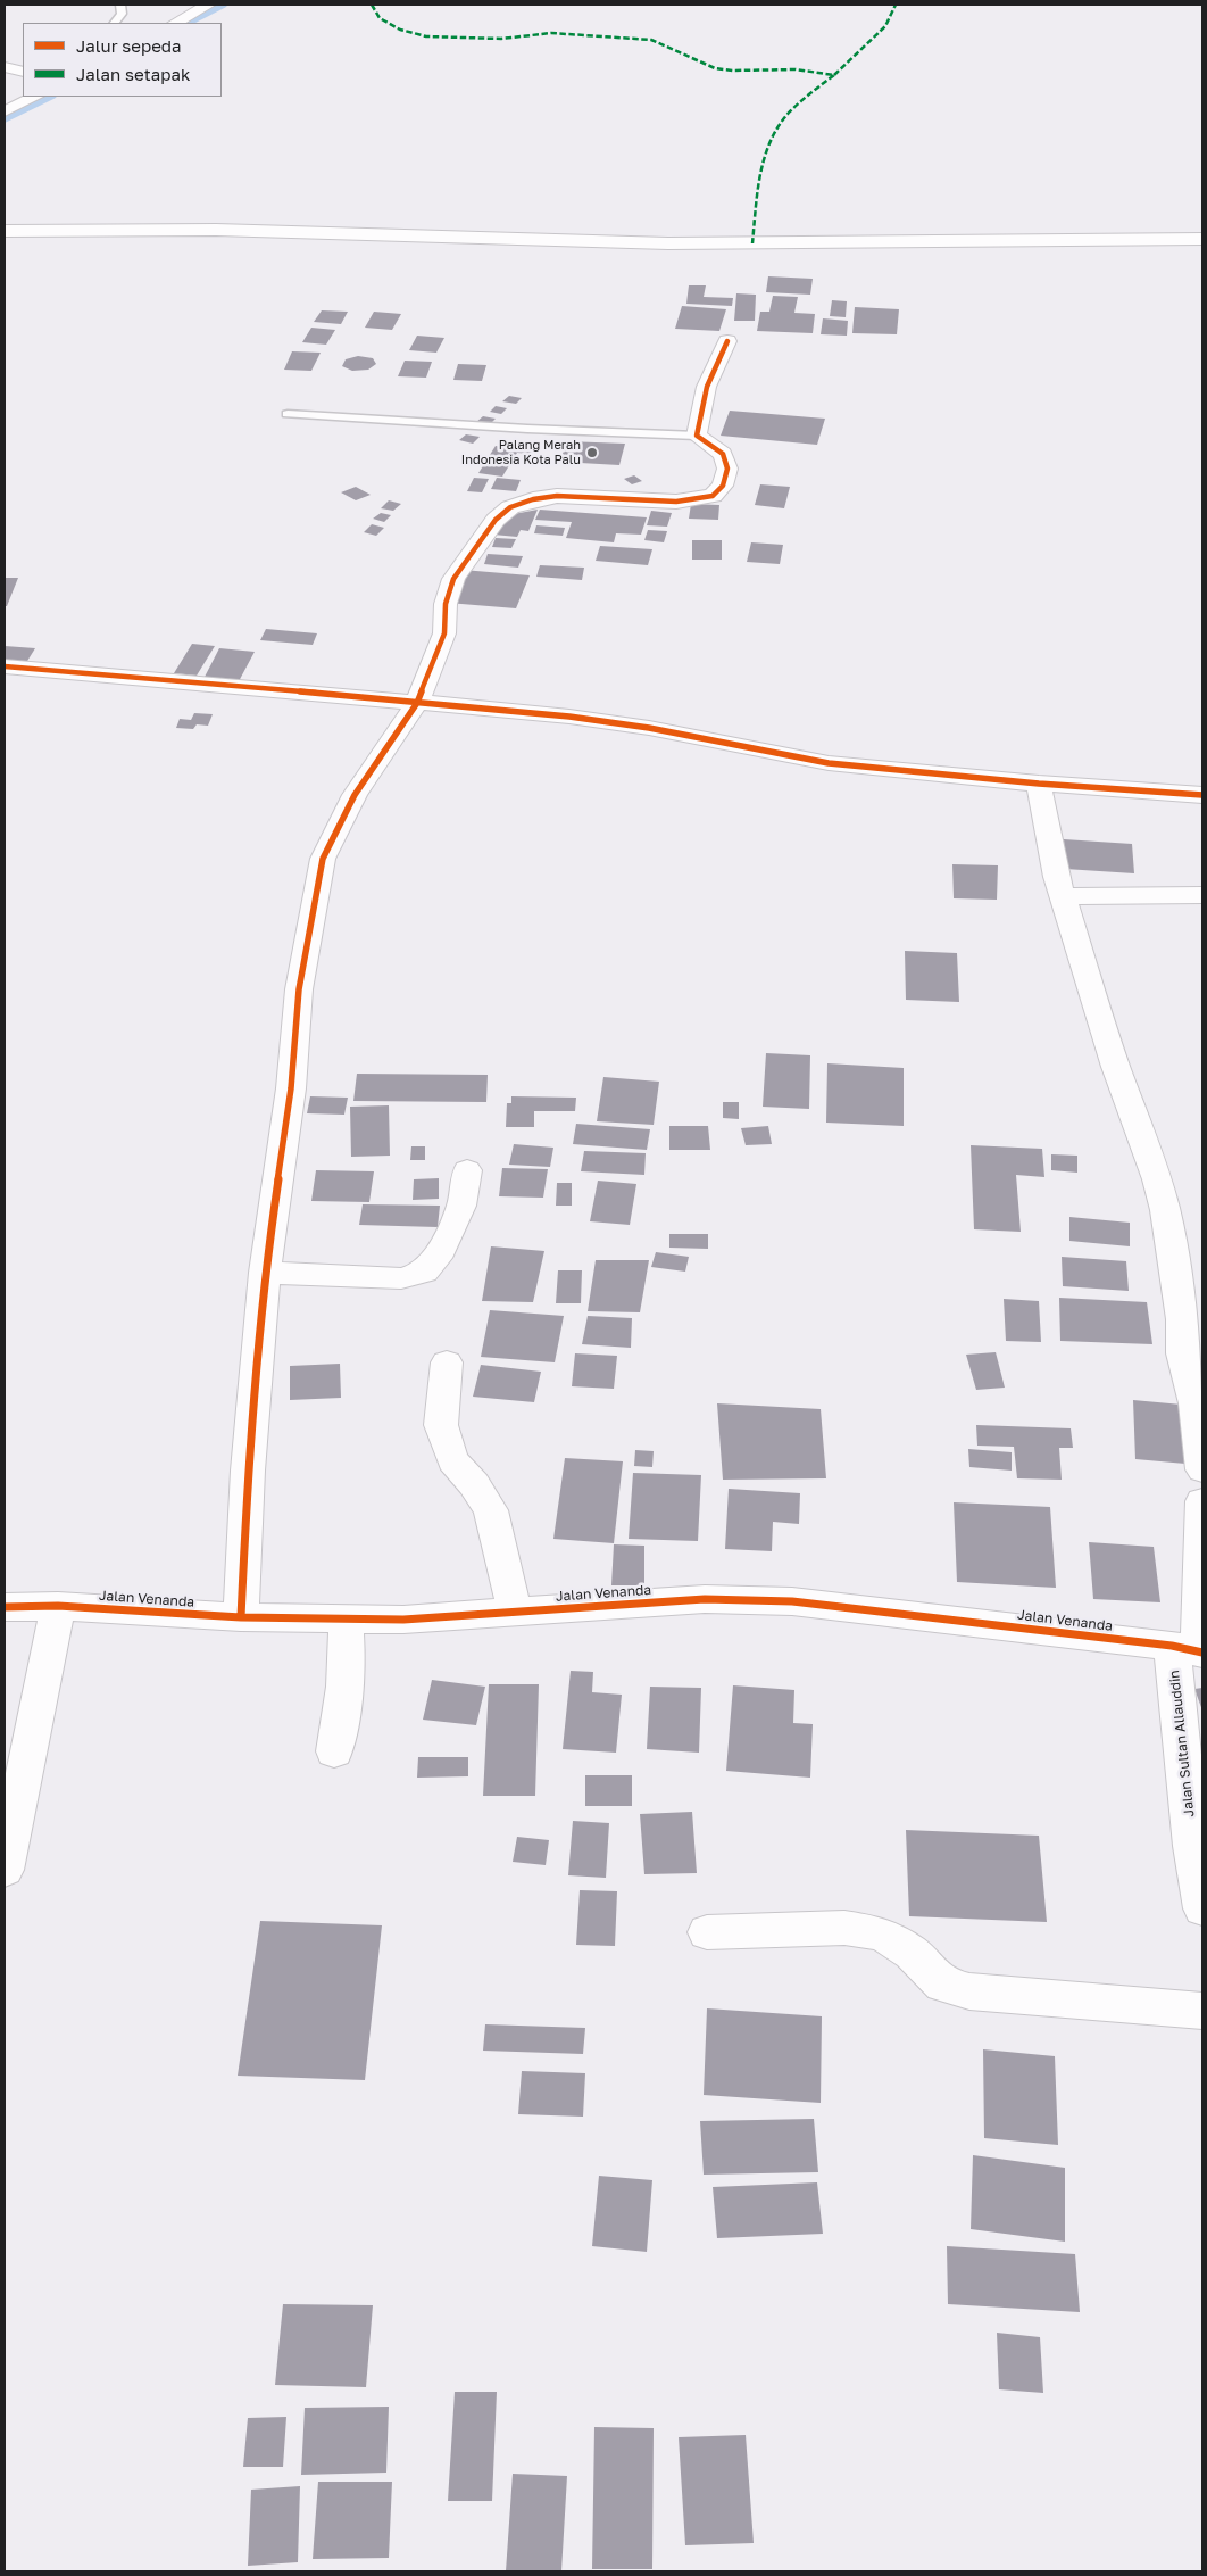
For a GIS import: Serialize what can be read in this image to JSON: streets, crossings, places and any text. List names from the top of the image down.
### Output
{
  "streets": {
    "street": ["Jalan Venanda", "Jalan Sultan Allauddin"]
  },
  "crossings": [
    ["Jalan Venanda", "Jalan Sultan Allauddin"]
  ],
  "places": ["Palang Merah Indonesia Kota Palu"],
  "legend": ["Jalur sepeda", "Jalan setapak"]
}
